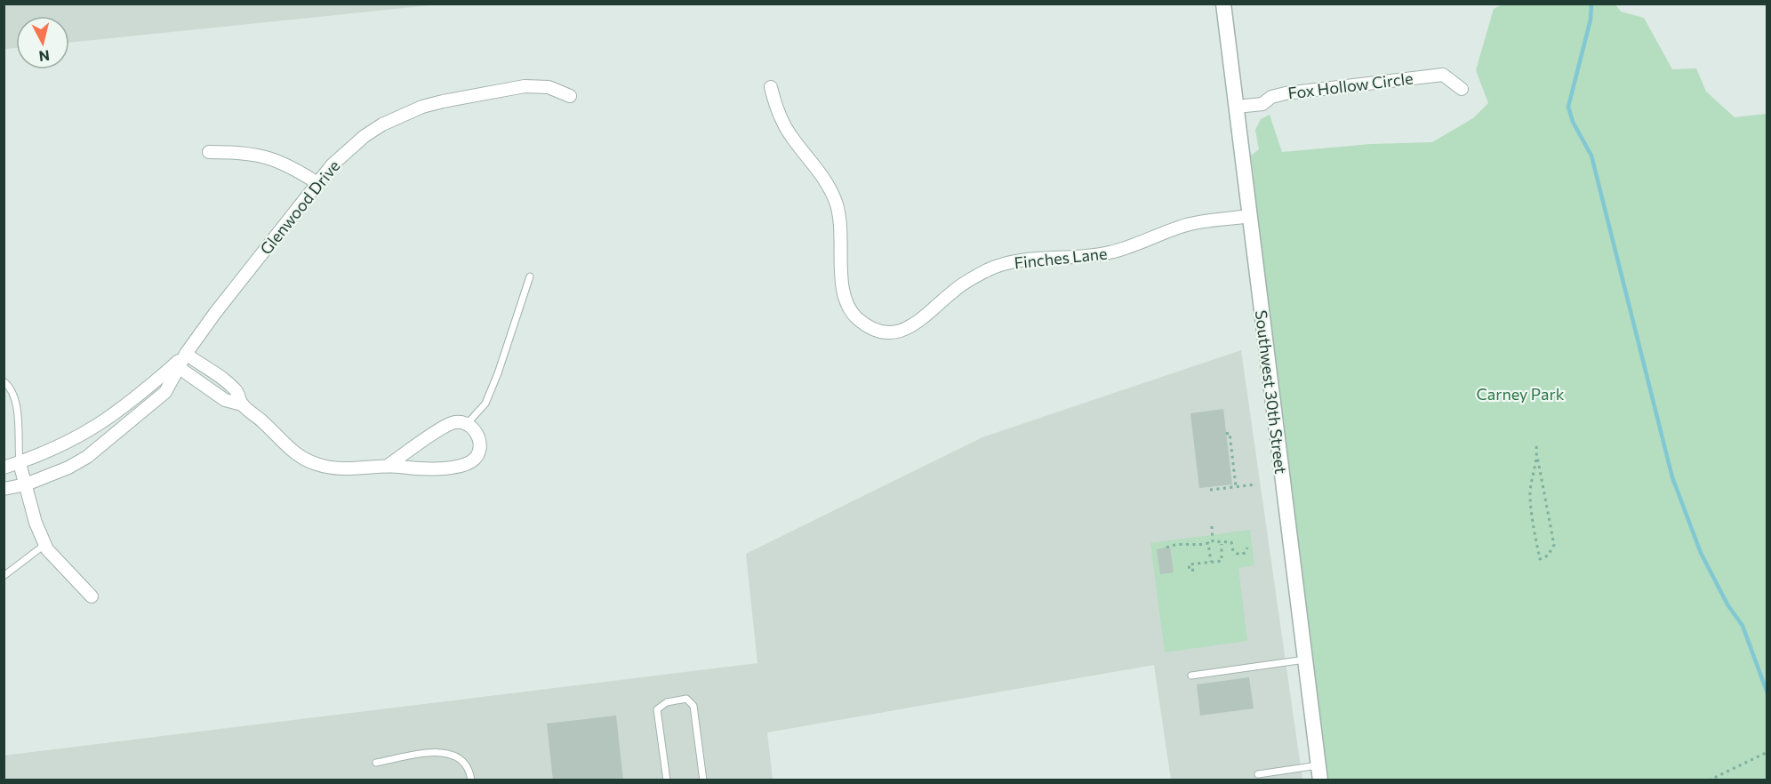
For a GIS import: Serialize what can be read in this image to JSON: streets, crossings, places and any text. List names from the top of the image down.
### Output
{
  "streets": {
    "street": [
      "Fox Hollow Circle",
      "Glenwood Drive",
      "Finches Lane",
      "Southwest 30th Street"
    ]
  },
  "crossings": [
    ["Fox Hollow Circle", "Southwest 30th Street"],
    ["Finches Lane", "Southwest 30th Street"]
  ],
  "parks": ["Carney Park"],
  "north": "bottom"
}
